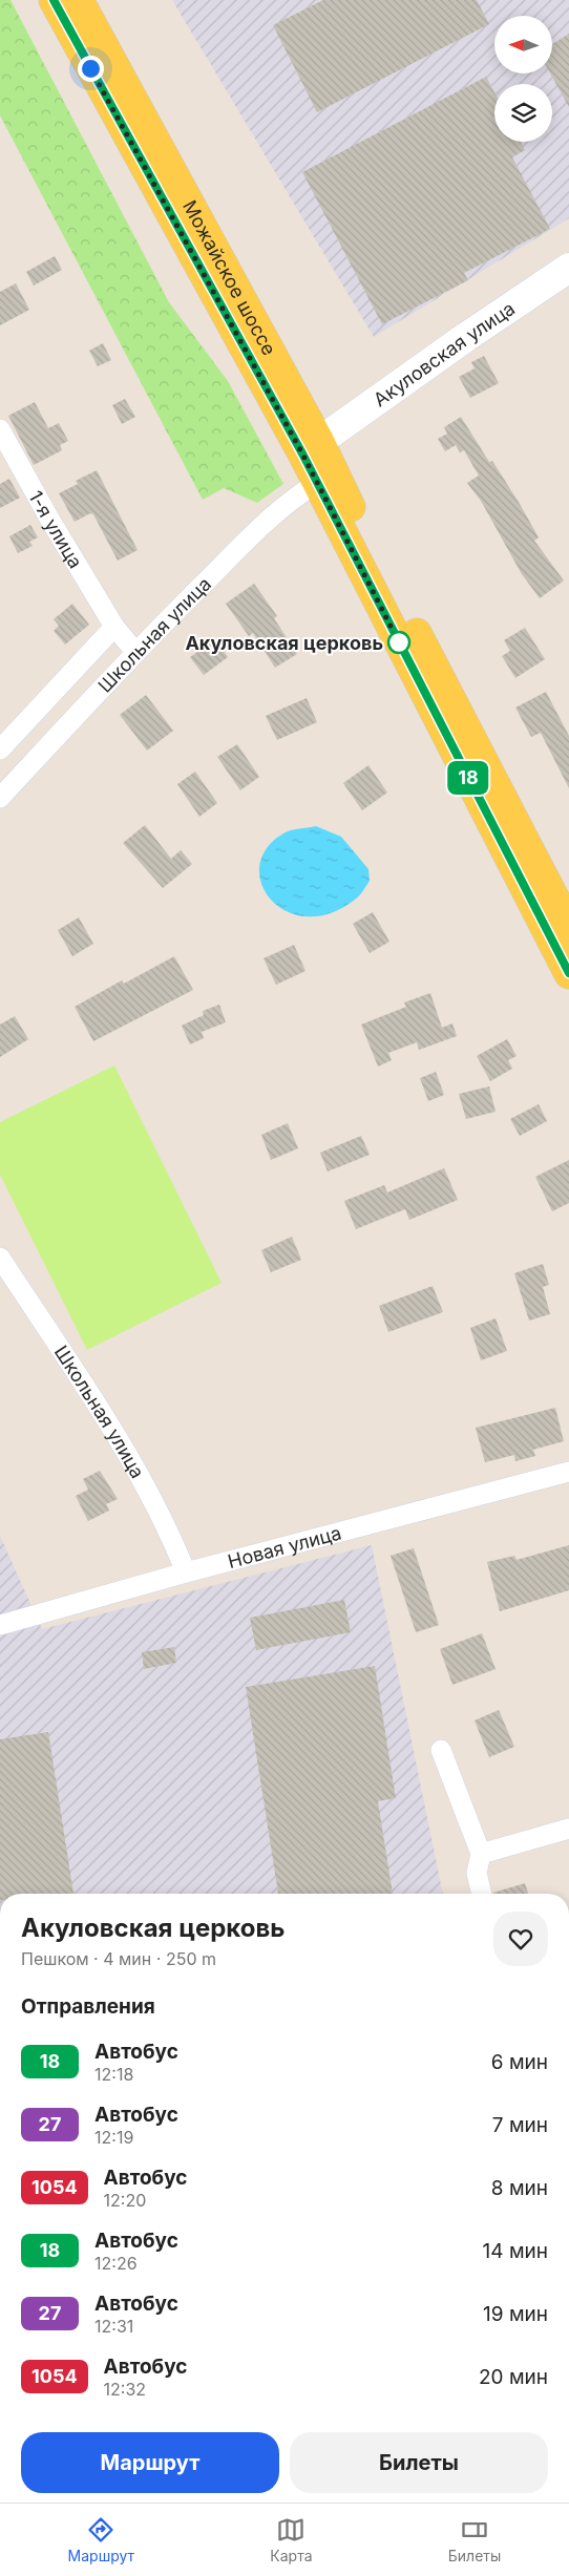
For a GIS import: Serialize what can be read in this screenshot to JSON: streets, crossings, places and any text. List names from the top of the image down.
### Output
{
  "streets": {
    "main road": ["Можайское шоссе"],
    "street": [
      "Акуловская улица",
      "1-я улица",
      "Школьная улица",
      "Новая улица"
    ]
  },
  "crossings": [
    ["Можайское шоссе", "Акуловская улица"],
    ["Можайское шоссе", "Школьная улица"],
    ["1-я улица", "Школьная улица"],
    ["Школьная улица", "Новая улица"]
  ],
  "places": ["Акуловская церковь"],
  "lines": ["bus line 18"],
  "north": "left",
  "page": {
    "on_map": "18",
    "heading": [
      ["Акуловская церковь", "Пешком · 4 мин · 250 m"],
      "Отправления"
    ],
    "list": [
      {
        "mark": "18",
        "name": "Автобус",
        "note": "12:18",
        "value": "6 мин"
      },
      {
        "mark": "27",
        "name": "Автобус",
        "note": "12:19",
        "value": "7 мин"
      },
      {
        "mark": "1054",
        "name": "Автобус",
        "note": "12:20",
        "value": "8 мин"
      },
      {
        "mark": "18",
        "name": "Автобус",
        "note": "12:26",
        "value": "14 мин"
      },
      {
        "mark": "27",
        "name": "Автобус",
        "note": "12:31",
        "value": "19 мин"
      },
      {
        "mark": "1054",
        "name": "Автобус",
        "note": "12:32",
        "value": "20 мин"
      }
    ],
    "buttons": ["Маршрут", "Билеты"],
    "tabs": ["Маршрут", "Карта", "Билеты"]
  }
}
